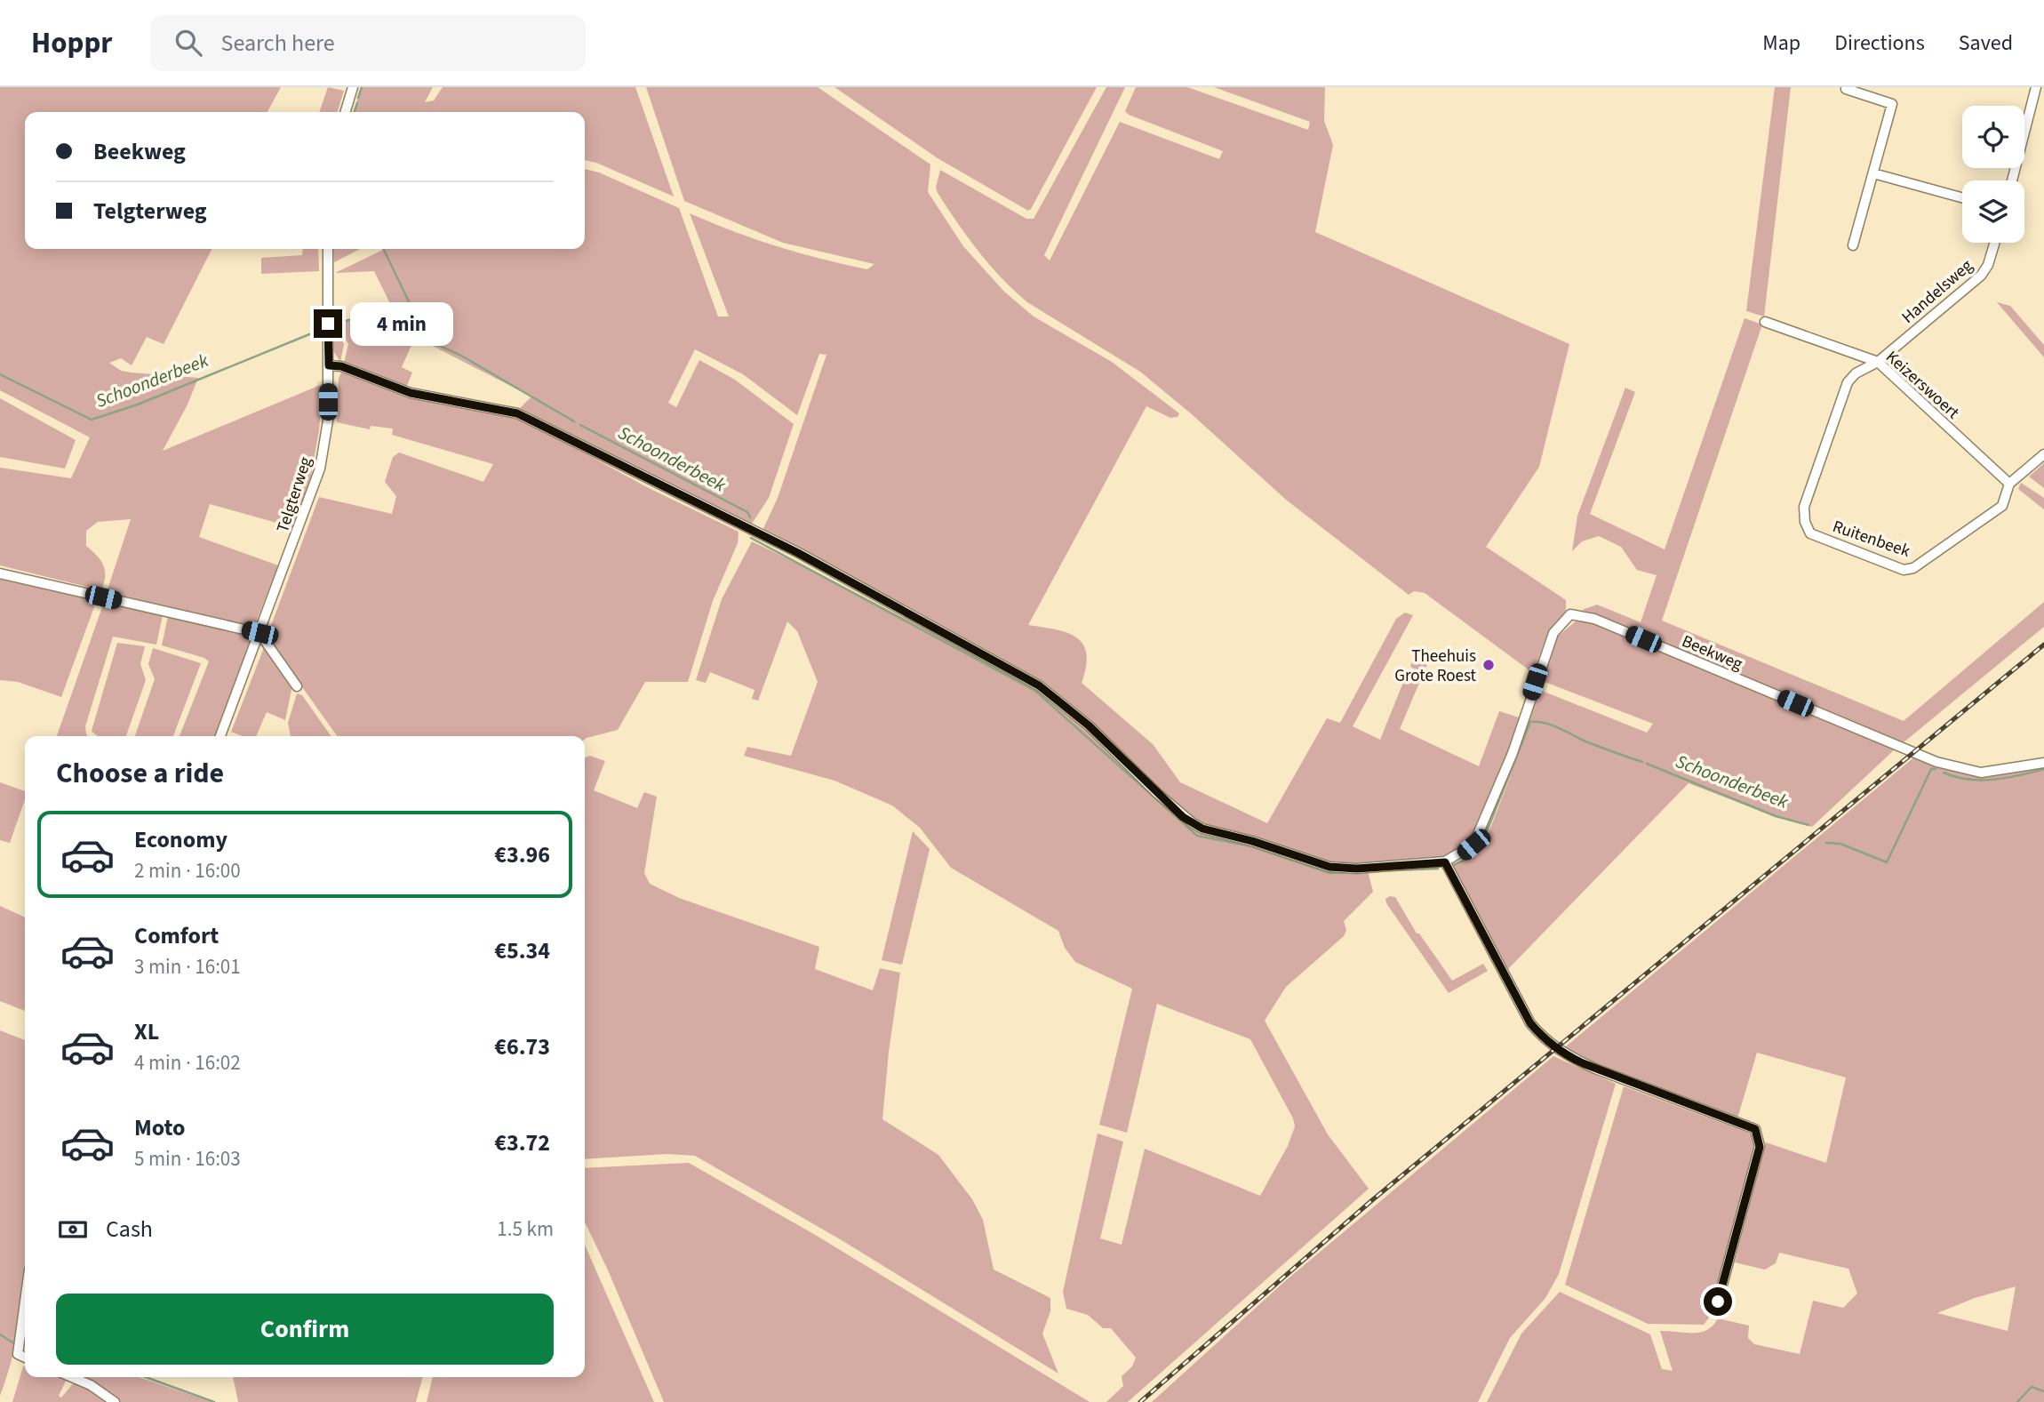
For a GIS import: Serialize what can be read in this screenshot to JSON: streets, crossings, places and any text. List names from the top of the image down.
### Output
{
  "streets": {
    "street": [
      "Handelsweg",
      "Keizerswoert",
      "Telgterweg",
      "Ruitenbeek",
      "Beekweg"
    ]
  },
  "crossings": [
    ["Handelsweg", "Keizerswoert"],
    ["Handelsweg", "Ruitenbeek"],
    ["Keizerswoert", "Ruitenbeek"]
  ],
  "water": ["Schoonderbeek"],
  "places": ["Theehuis Grote Roest"],
  "page": {
    "header": "Hoppr",
    "search": "Search here",
    "nav": ["Map", "Directions", "Saved"],
    "banner": ["Beekweg", "Telgterweg"],
    "bubble": "4 min",
    "heading": "Choose a ride",
    "list": [
      {
        "name": "Economy",
        "note": "2 min · 16:00",
        "value": "€3.96"
      },
      {
        "name": "Comfort",
        "note": "3 min · 16:01",
        "value": "€5.34"
      },
      {
        "name": "XL",
        "note": "4 min · 16:02",
        "value": "€6.73"
      },
      {
        "name": "Moto",
        "note": "5 min · 16:03",
        "value": "€3.72"
      }
    ],
    "pay": ["Cash", "1.5 km"],
    "buttons": "Confirm"
  }
}
